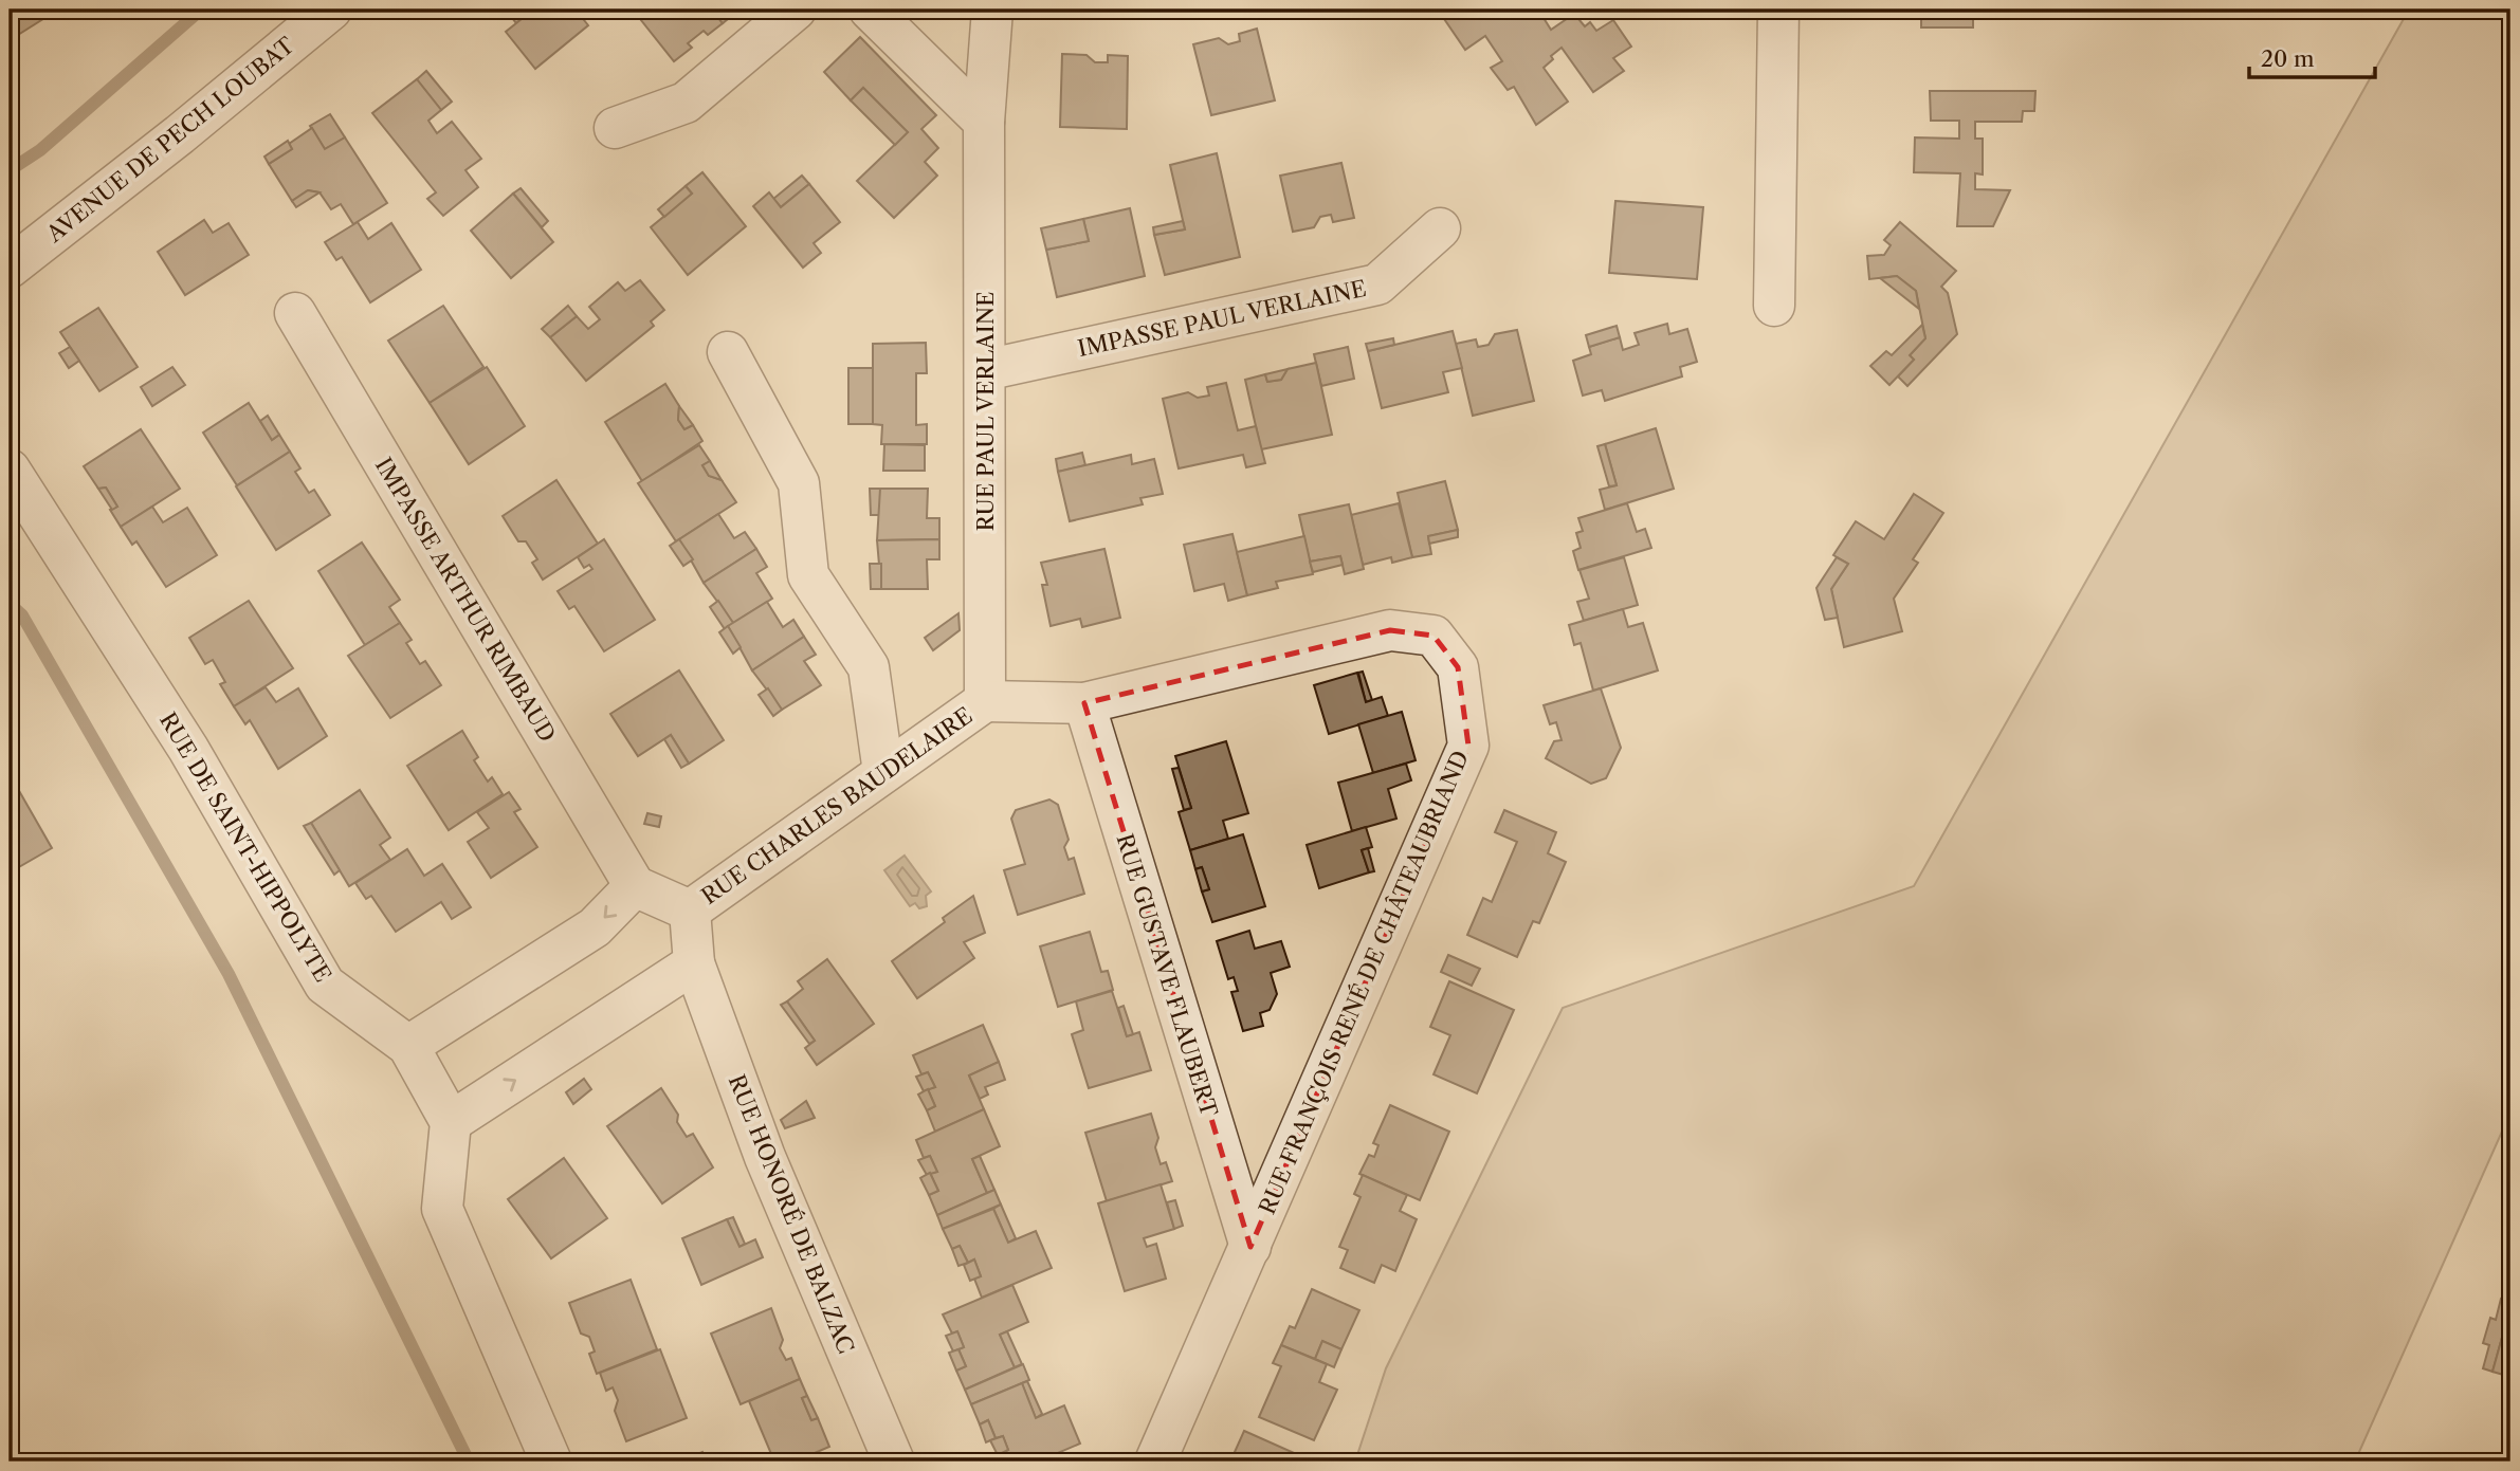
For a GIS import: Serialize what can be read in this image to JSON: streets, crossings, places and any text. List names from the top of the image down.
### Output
{
  "streets": {
    "street": [
      "AVENUE DE PECH LOUBAT",
      "IMPASSE PAUL VERLAINE",
      "RUE PAUL VERLAINE",
      "IMPASSE ARTHUR RIMBAUD",
      "RUE CHARLES BAUDELAIRE",
      "RUE DE SAINT-HIPPOLYTE",
      "RUE GUSTAVE FLAUBERT",
      "RUE FRANÇOIS RENÉ DE CHÂTEAUBRIAND",
      "RUE HONORÉ DE BALZAC"
    ]
  },
  "crossings": [
    ["IMPASSE PAUL VERLAINE", "RUE PAUL VERLAINE"],
    ["RUE PAUL VERLAINE", "RUE CHARLES BAUDELAIRE"],
    ["RUE PAUL VERLAINE", "RUE FRANÇOIS RENÉ DE CHÂTEAUBRIAND"],
    ["IMPASSE ARTHUR RIMBAUD", "RUE CHARLES BAUDELAIRE"],
    ["RUE CHARLES BAUDELAIRE", "RUE FRANÇOIS RENÉ DE CHÂTEAUBRIAND"],
    ["RUE CHARLES BAUDELAIRE", "RUE HONORÉ DE BALZAC"],
    ["RUE GUSTAVE FLAUBERT", "RUE FRANÇOIS RENÉ DE CHÂTEAUBRIAND"]
  ],
  "scale_bar": "20 m"
}
